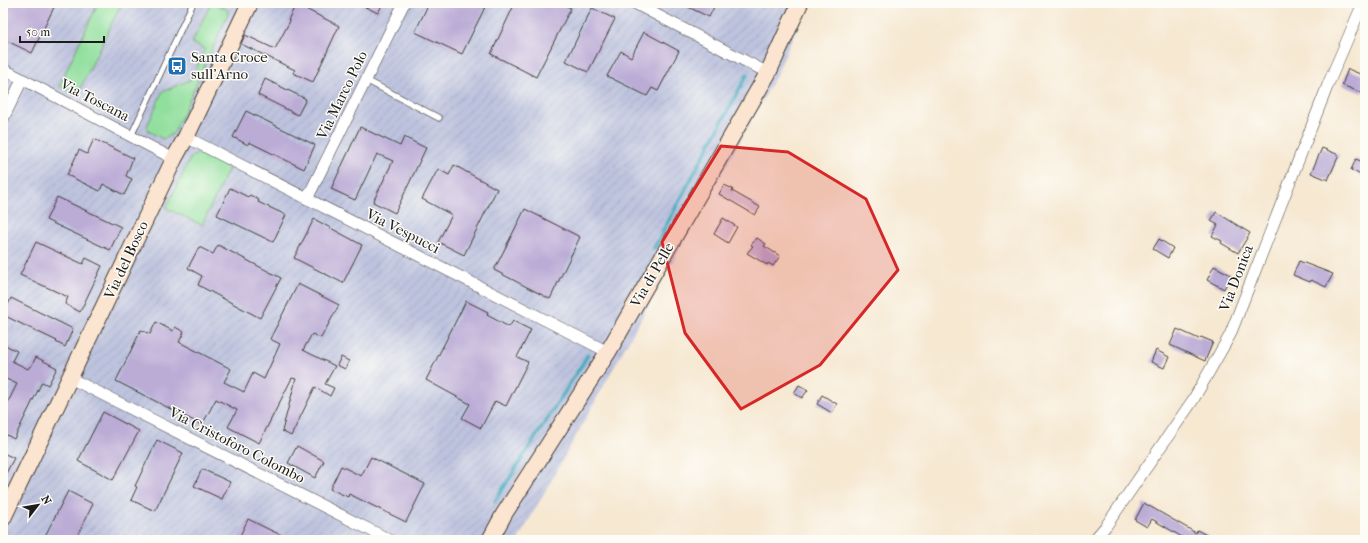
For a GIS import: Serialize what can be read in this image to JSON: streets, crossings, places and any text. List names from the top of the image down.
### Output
{
  "streets": {
    "street": [
      "Via Marco Polo",
      "Via Toscana",
      "Via Vespucci",
      "Via del Bosco",
      "Via di Pelle",
      "Via Donica",
      "Via Cristoforo Colombo"
    ]
  },
  "crossings": [
    ["Via Marco Polo", "Via Vespucci"],
    ["Via Toscana", "Via del Bosco"],
    ["Via Vespucci", "Via del Bosco"],
    ["Via Vespucci", "Via di Pelle"],
    ["Via del Bosco", "Via Cristoforo Colombo"]
  ],
  "places": {
    "bus stop": ["Santa Croce sull'Arno"]
  },
  "scale_bar": "50 m",
  "north": "top right"
}
